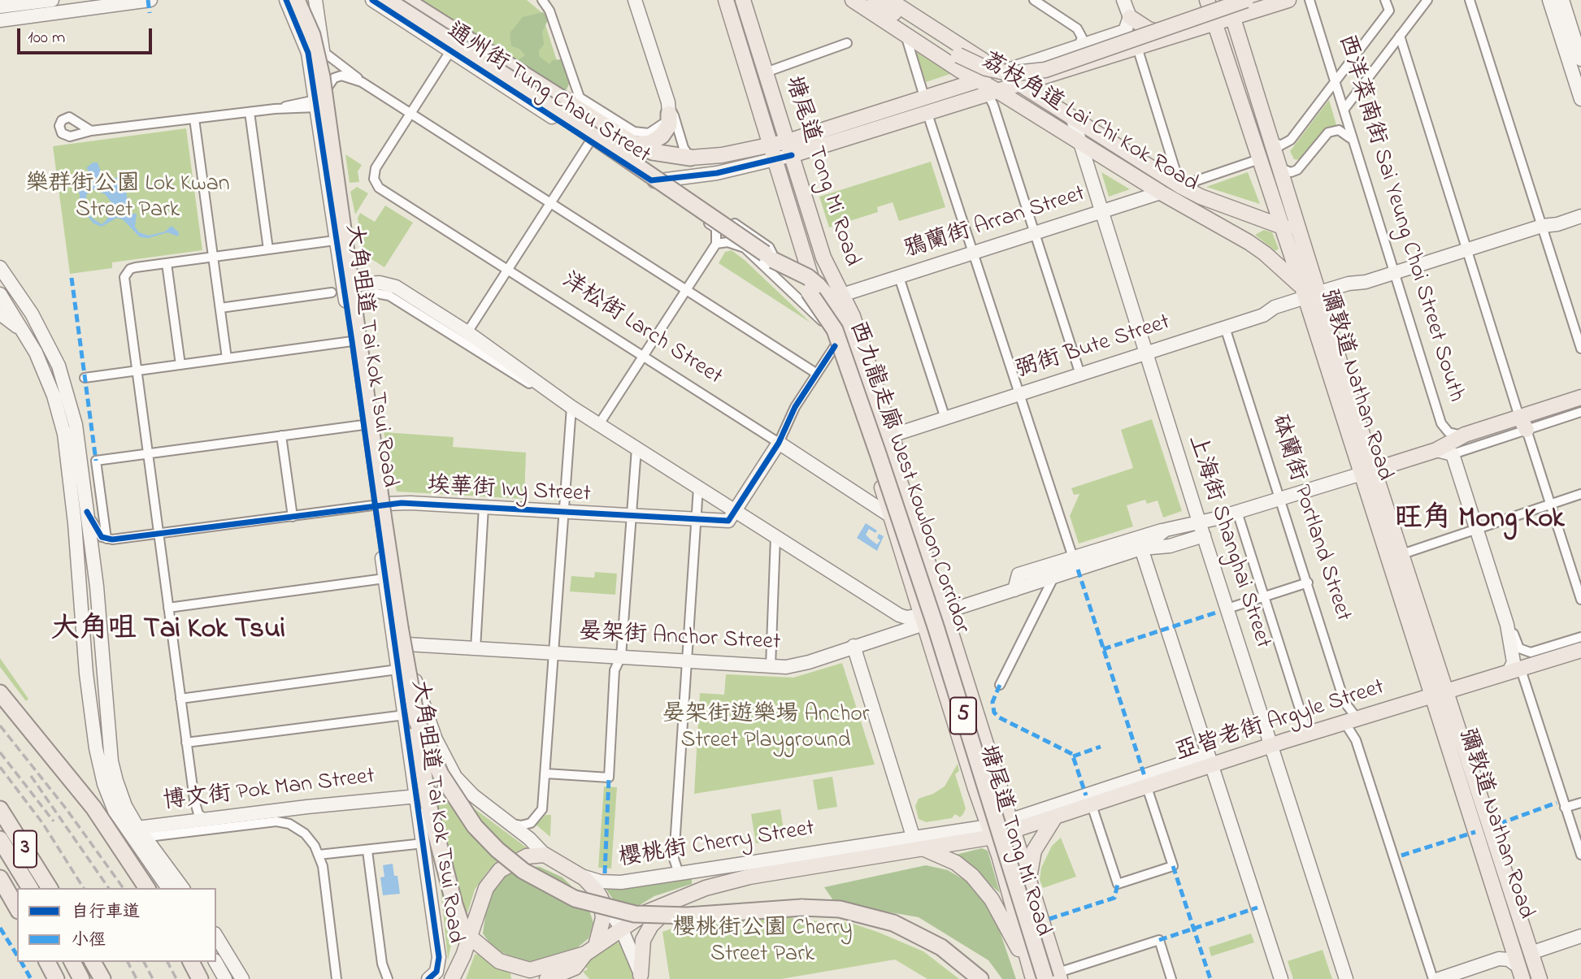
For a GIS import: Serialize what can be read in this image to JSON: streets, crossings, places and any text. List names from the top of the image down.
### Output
{
  "streets": {
    "highway": ["西九龍走廊 West Kowloon Corridor", "5", "3"],
    "main road": [
      "荔枝角道 Lai Chi Kok Road",
      "塘尾道 Tong Mi Road",
      "彌敦道 Nathan Road",
      "亞皆老街 Argyle Street",
      "櫻桃街 Cherry Street"
    ],
    "street": [
      "通州街 Tung Chau Street",
      "西洋菜南街 Sai Yeung Choi Street South",
      "鴉蘭街 Arran Street",
      "洋松街 Larch Street",
      "弼街 Bute Street",
      "大角咀道 Tai Kok Tsui Road",
      "埃華街 Ivy Street",
      "砵蘭街 Portland Street",
      "上海街 Shanghai Street",
      "晏架街 Anchor Street",
      "博文街 Pok Man Street"
    ]
  },
  "crossings": [
    ["通州街 Tung Chau Street", "塘尾道 Tong Mi Road"],
    ["通州街 Tung Chau Street", "西九龍走廊 West Kowloon Corridor"],
    ["荔枝角道 Lai Chi Kok Road", "鴉蘭街 Arran Street"],
    ["荔枝角道 Lai Chi Kok Road", "弼街 Bute Street"],
    ["荔枝角道 Lai Chi Kok Road", "彌敦道 Nathan Road"],
    ["荔枝角道 Lai Chi Kok Road", "上海街 Shanghai Street"],
    ["塘尾道 Tong Mi Road", "鴉蘭街 Arran Street"],
    ["塘尾道 Tong Mi Road", "洋松街 Larch Street"],
    ["塘尾道 Tong Mi Road", "弼街 Bute Street"],
    ["塘尾道 Tong Mi Road", "西九龍走廊 West Kowloon Corridor"],
    ["塘尾道 Tong Mi Road", "晏架街 Anchor Street"],
    ["塘尾道 Tong Mi Road", "亞皆老街 Argyle Street"],
    ["塘尾道 Tong Mi Road", "櫻桃街 Cherry Street"],
    ["鴉蘭街 Arran Street", "上海街 Shanghai Street"],
    ["弼街 Bute Street", "彌敦道 Nathan Road"],
    ["弼街 Bute Street", "砵蘭街 Portland Street"],
    ["弼街 Bute Street", "上海街 Shanghai Street"],
    ["大角咀道 Tai Kok Tsui Road", "埃華街 Ivy Street"],
    ["大角咀道 Tai Kok Tsui Road", "晏架街 Anchor Street"],
    ["大角咀道 Tai Kok Tsui Road", "博文街 Pok Man Street"],
    ["大角咀道 Tai Kok Tsui Road", "櫻桃街 Cherry Street"],
    ["彌敦道 Nathan Road", "亞皆老街 Argyle Street"],
    ["砵蘭街 Portland Street", "亞皆老街 Argyle Street"],
    ["上海街 Shanghai Street", "亞皆老街 Argyle Street"],
    ["亞皆老街 Argyle Street", "櫻桃街 Cherry Street"]
  ],
  "districts": ["旺角 Mong Kok", "大角咀 Tai Kok Tsui"],
  "parks": ["樂群街公園 Lok Kwan Street Park", "晏架街遊樂場 Anchor Street Playground", "櫻桃街公園 Cherry Street Park"],
  "legend": ["自行車道", "小徑"],
  "scale_bar": "100 m"
}
